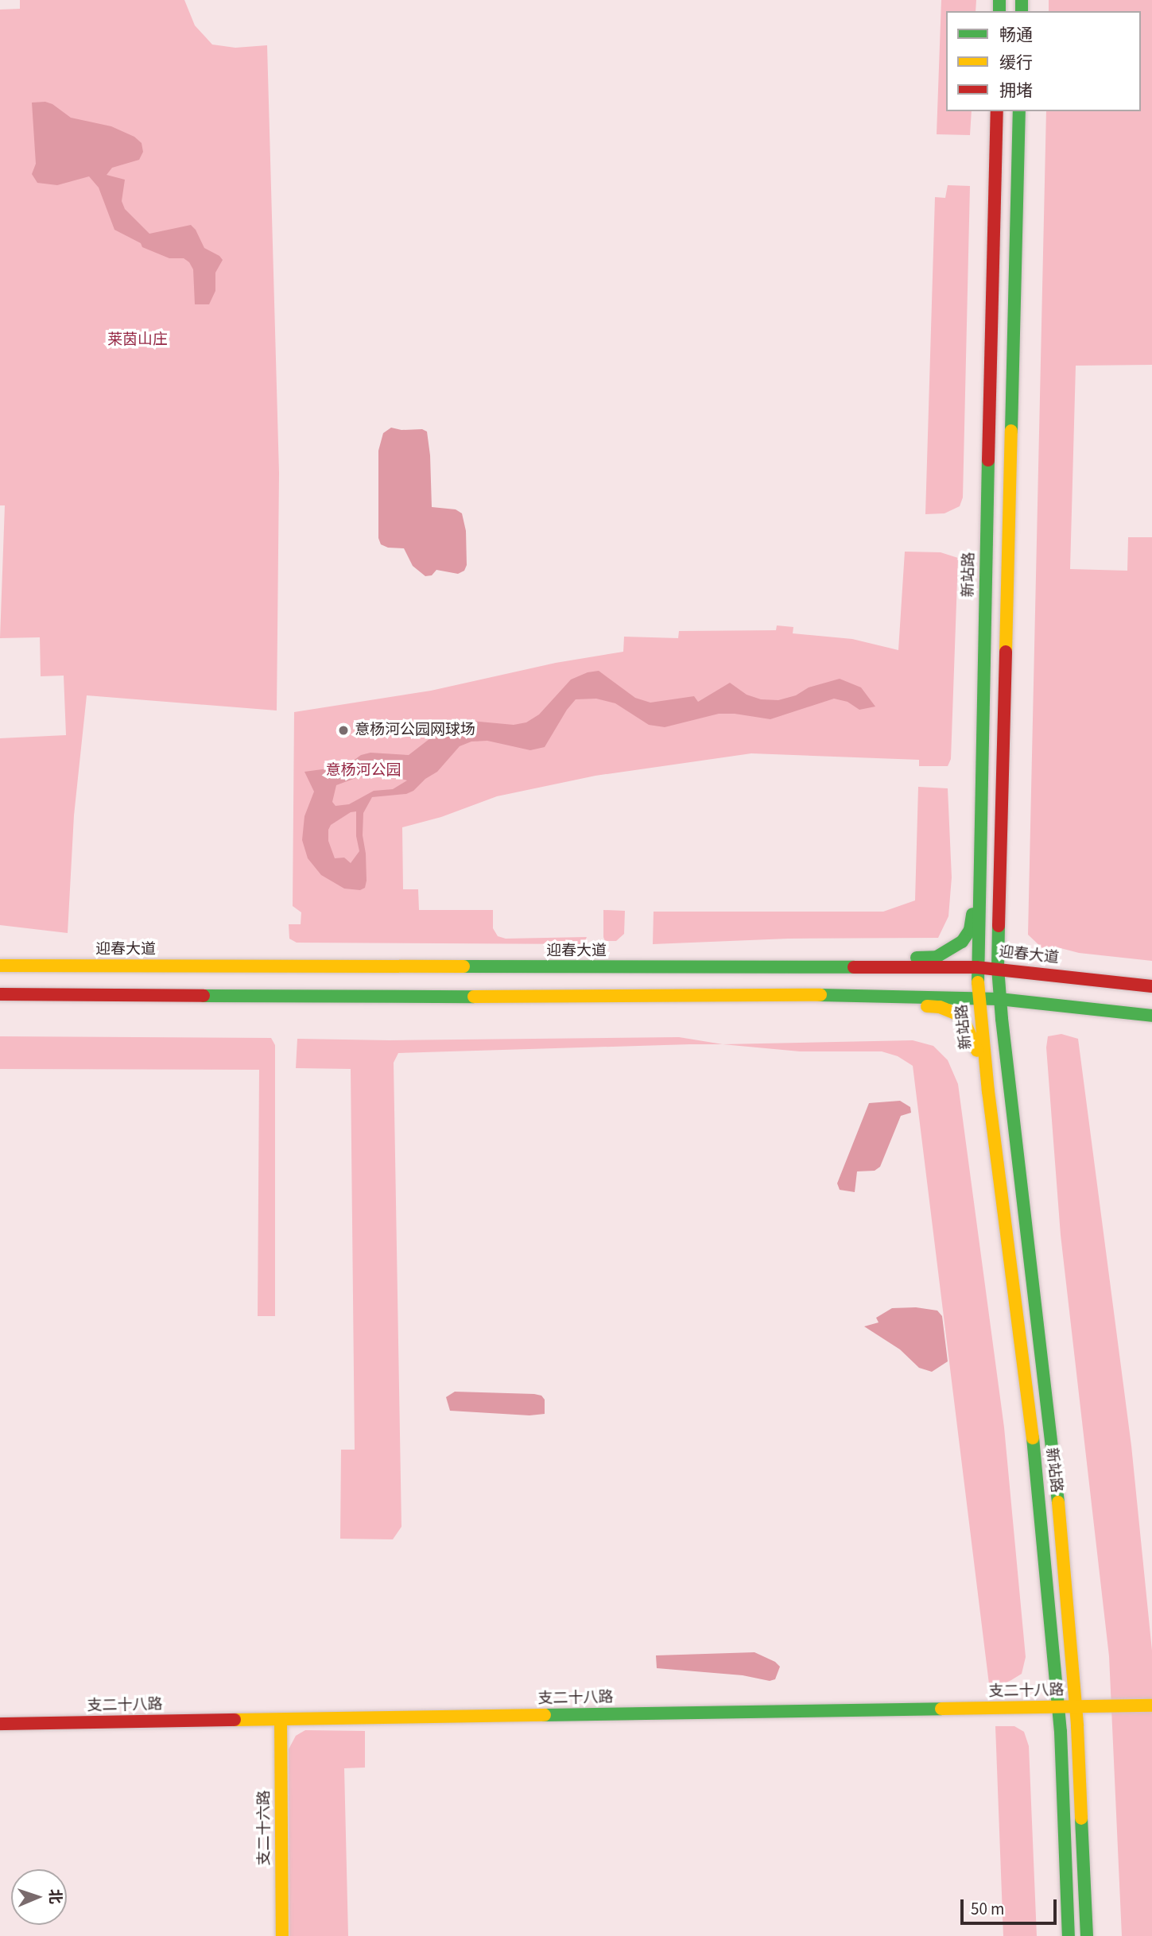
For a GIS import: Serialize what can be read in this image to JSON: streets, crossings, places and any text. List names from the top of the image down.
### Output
{
  "streets": {
    "street": [
      "新站路",
      "迎春大道",
      "支二十八路",
      "支二十六路"
    ]
  },
  "crossings": [
    ["新站路", "迎春大道"],
    ["新站路", "支二十八路"],
    ["支二十八路", "支二十六路"]
  ],
  "parks": ["莱茵山庄", "意杨河公园"],
  "places": ["意杨河公园网球场"],
  "legend": ["畅通", "缓行", "拥堵"],
  "scale_bar": "50 m",
  "north": "right"
}
